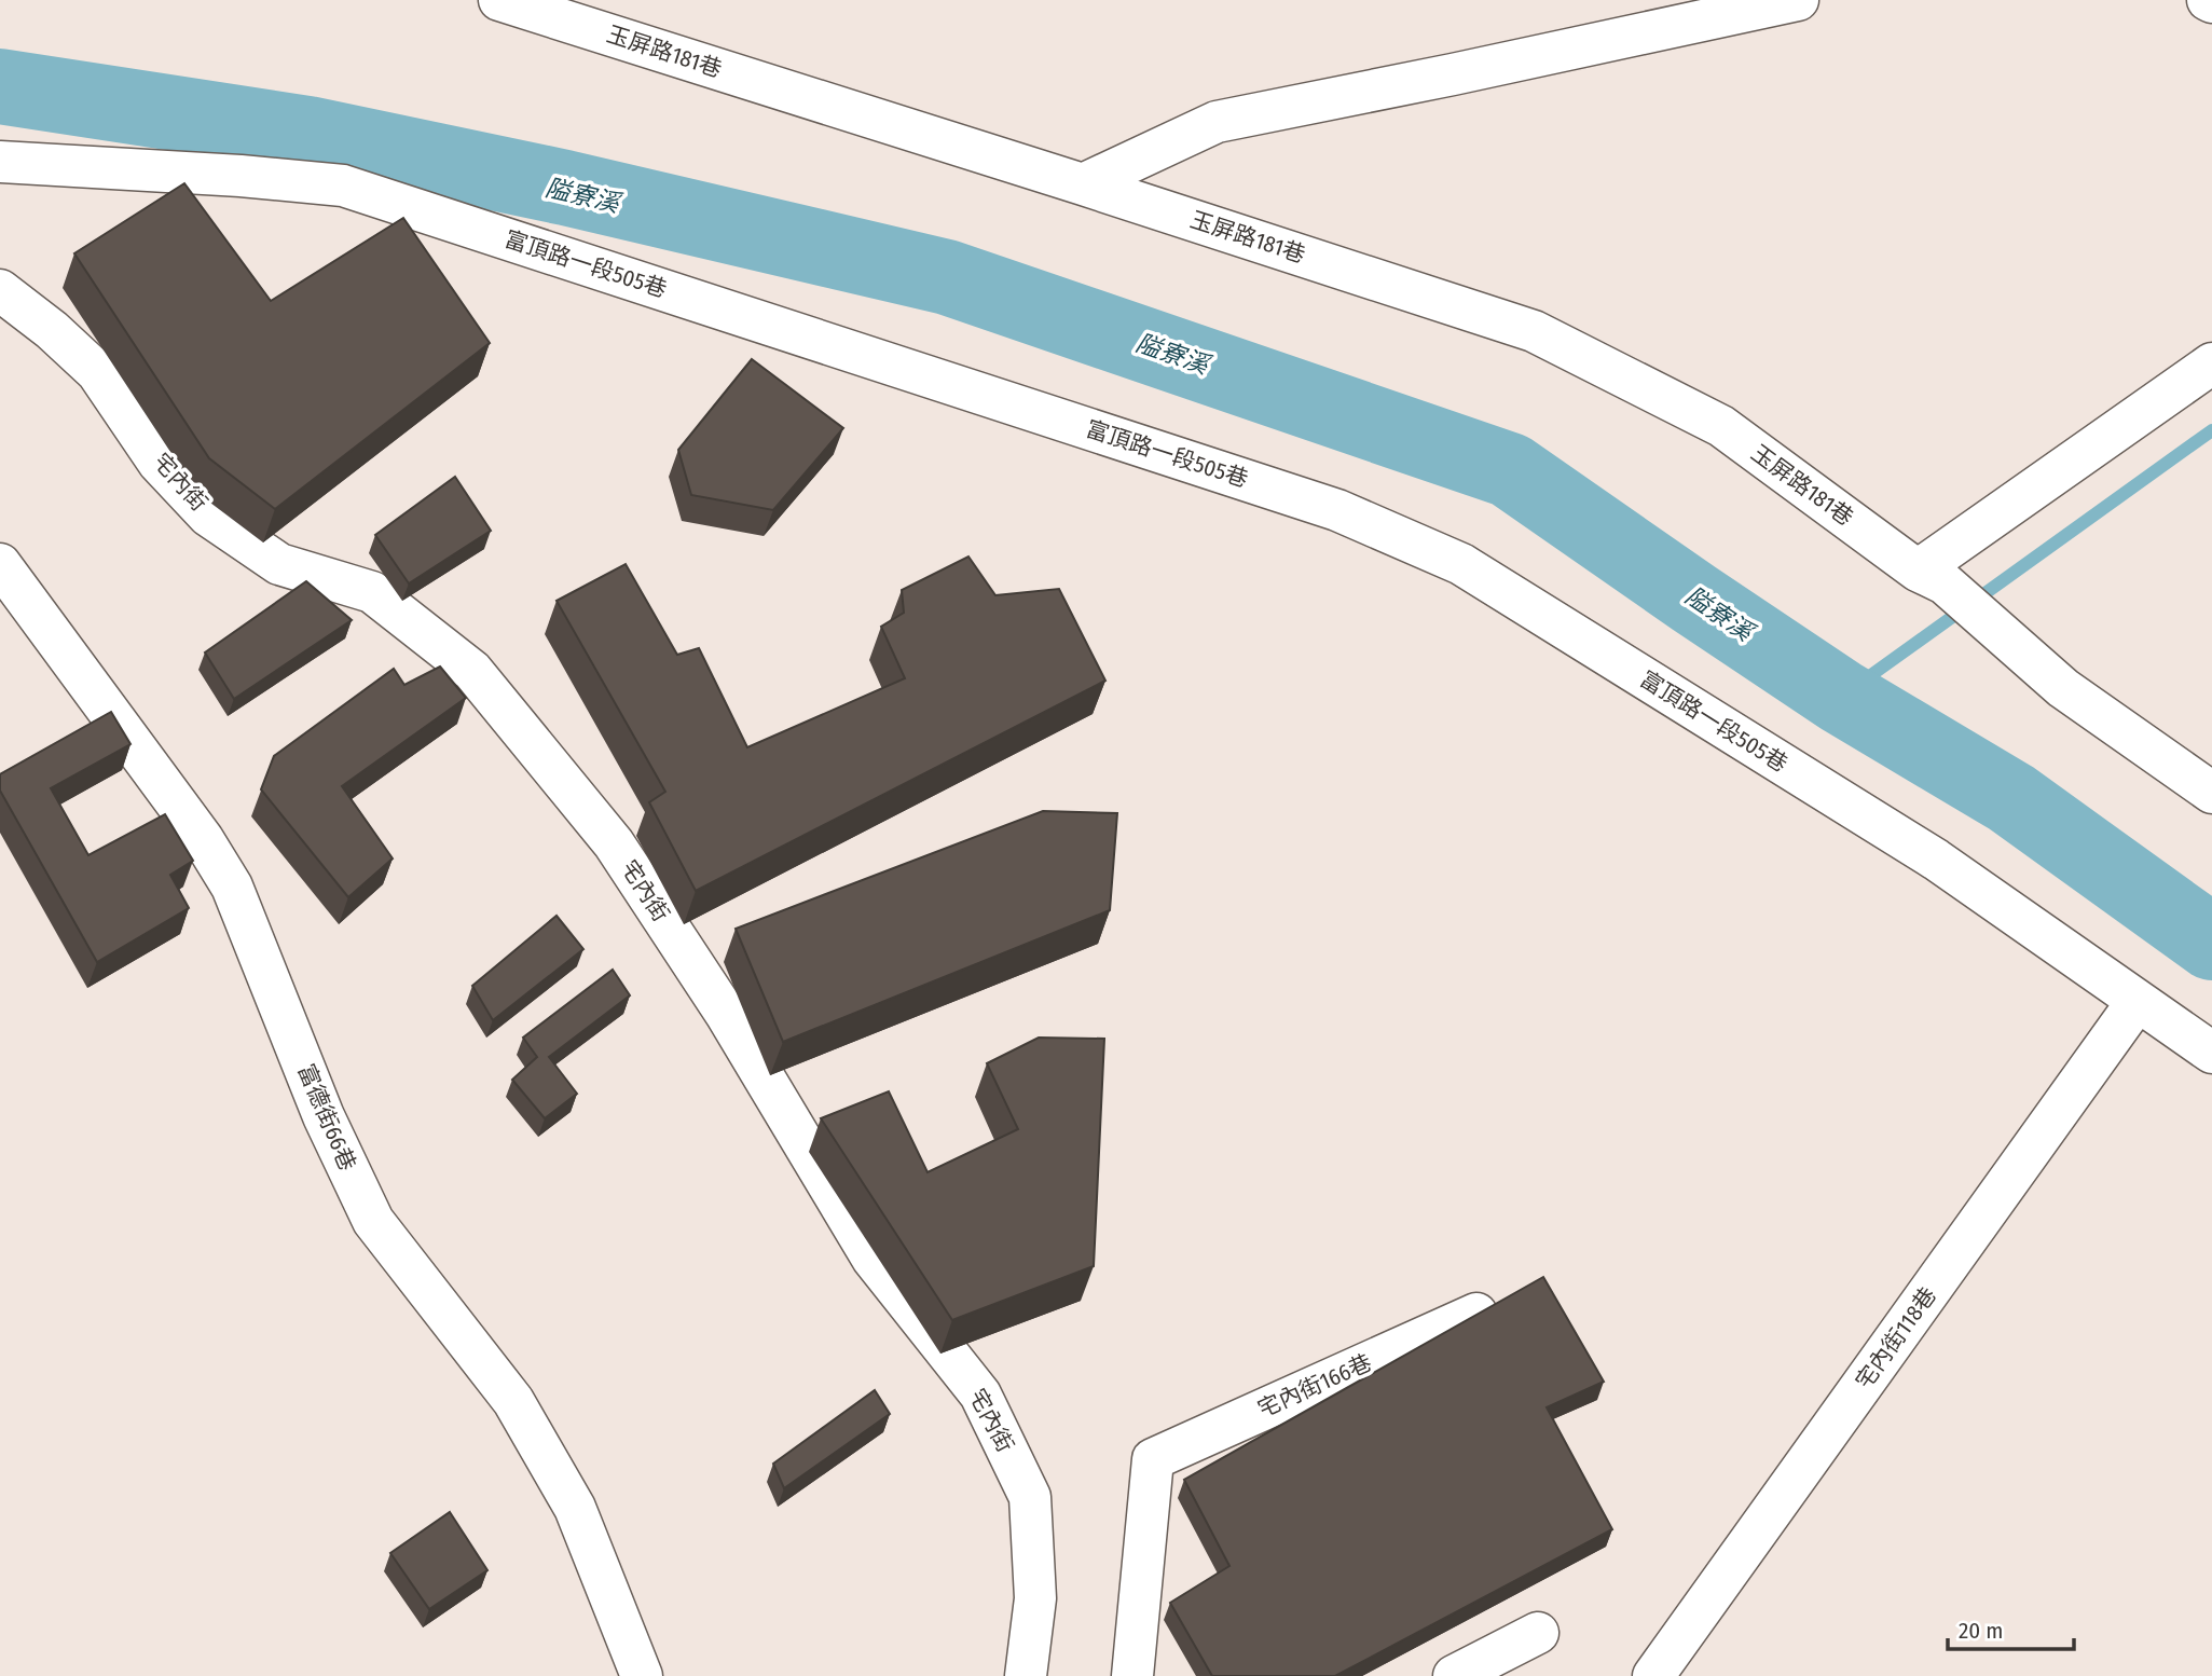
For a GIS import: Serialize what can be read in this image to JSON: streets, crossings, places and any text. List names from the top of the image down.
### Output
{
  "streets": {
    "street": [
      "玉屏路181巷",
      "富頂路一段505巷",
      "宅內街",
      "富德街66巷",
      "宅內街118巷",
      "宅內街166巷"
    ]
  },
  "crossings": [
    ["富頂路一段505巷", "宅內街118巷"]
  ],
  "water": ["隘寮溪"],
  "scale_bar": "20 m"
}
